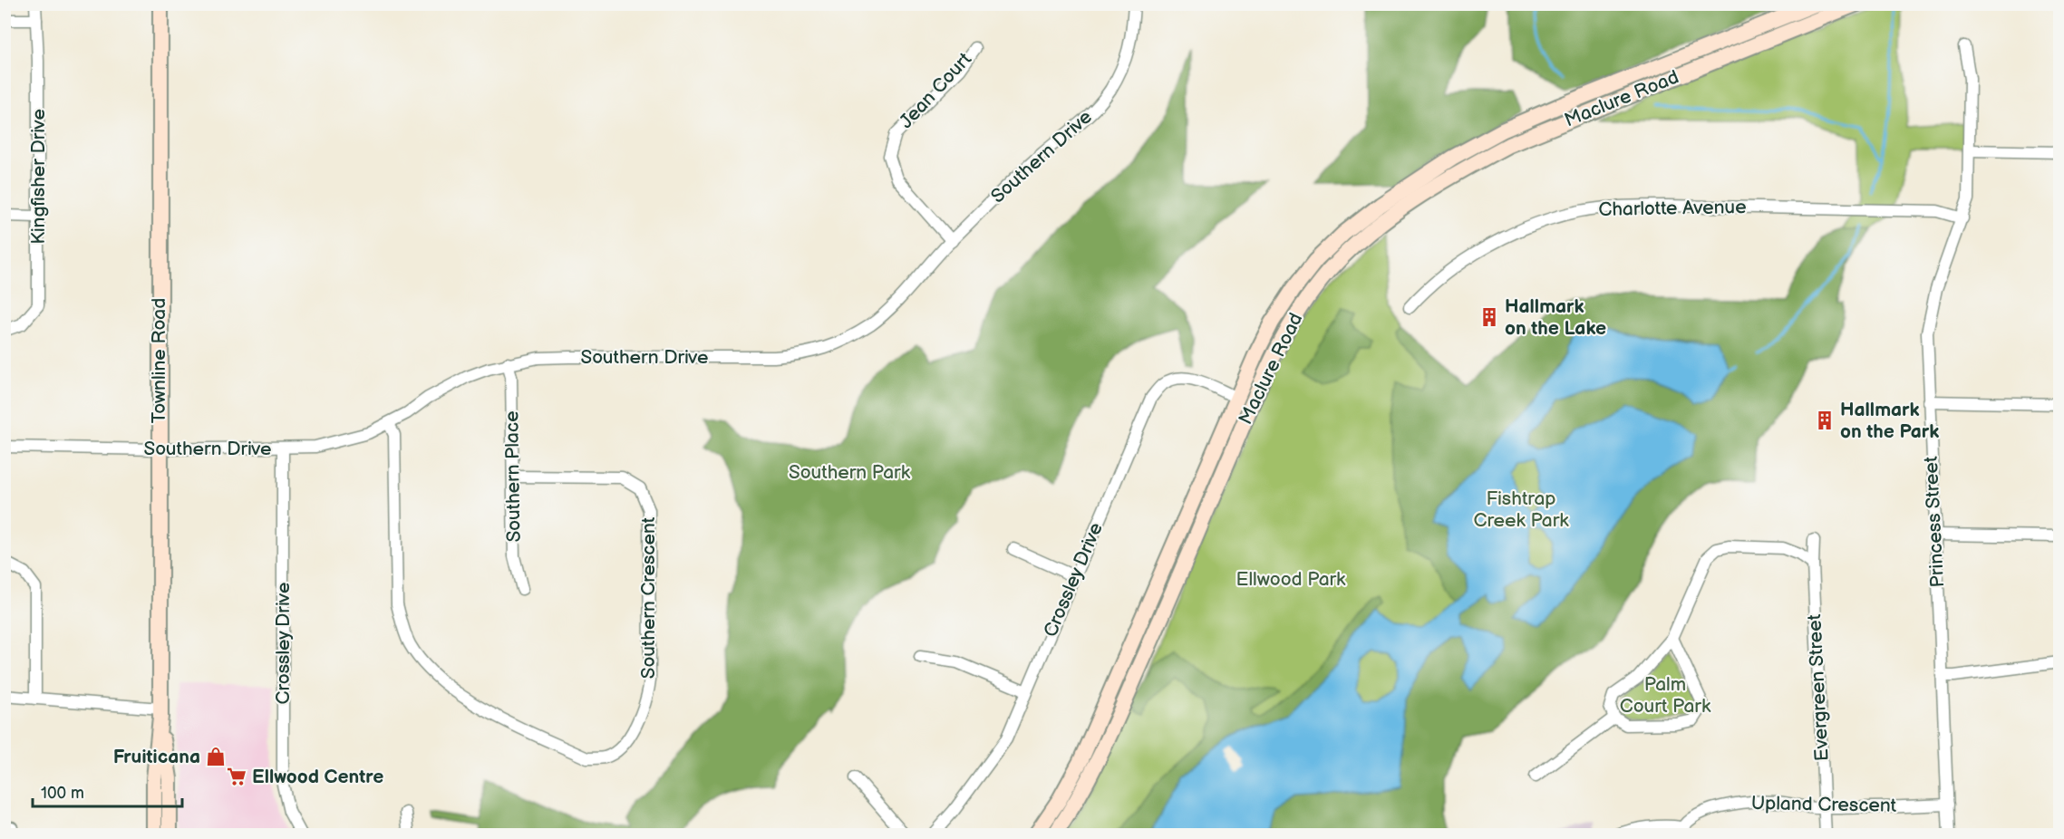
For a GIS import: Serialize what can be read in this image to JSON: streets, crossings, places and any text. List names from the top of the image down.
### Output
{
  "streets": {
    "main road": ["Maclure Road", "Townline Road"],
    "street": [
      "Jean Court",
      "Southern Drive",
      "Kingfisher Drive",
      "Charlotte Avenue",
      "Southern Place",
      "Princess Street",
      "Crossley Drive",
      "Southern Crescent",
      "Evergreen Street",
      "Upland Crescent"
    ]
  },
  "crossings": [
    ["Jean Court", "Southern Drive"],
    ["Maclure Road", "Crossley Drive"],
    ["Southern Drive", "Townline Road"],
    ["Southern Drive", "Southern Place"],
    ["Southern Drive", "Crossley Drive"],
    ["Southern Drive", "Southern Crescent"],
    ["Charlotte Avenue", "Princess Street"],
    ["Southern Place", "Southern Crescent"],
    ["Princess Street", "Upland Crescent"],
    ["Evergreen Street", "Upland Crescent"]
  ],
  "parks": [
    "Southern Park",
    "Fishtrap Creek Park",
    "Ellwood Park",
    "Palm Court Park"
  ],
  "places": {
    "building": ["Hallmark on the Lake", "Hallmark on the Park"],
    "shop": ["Fruiticana"],
    "supermarket": ["Ellwood Centre"]
  },
  "scale_bar": "100 m"
}
